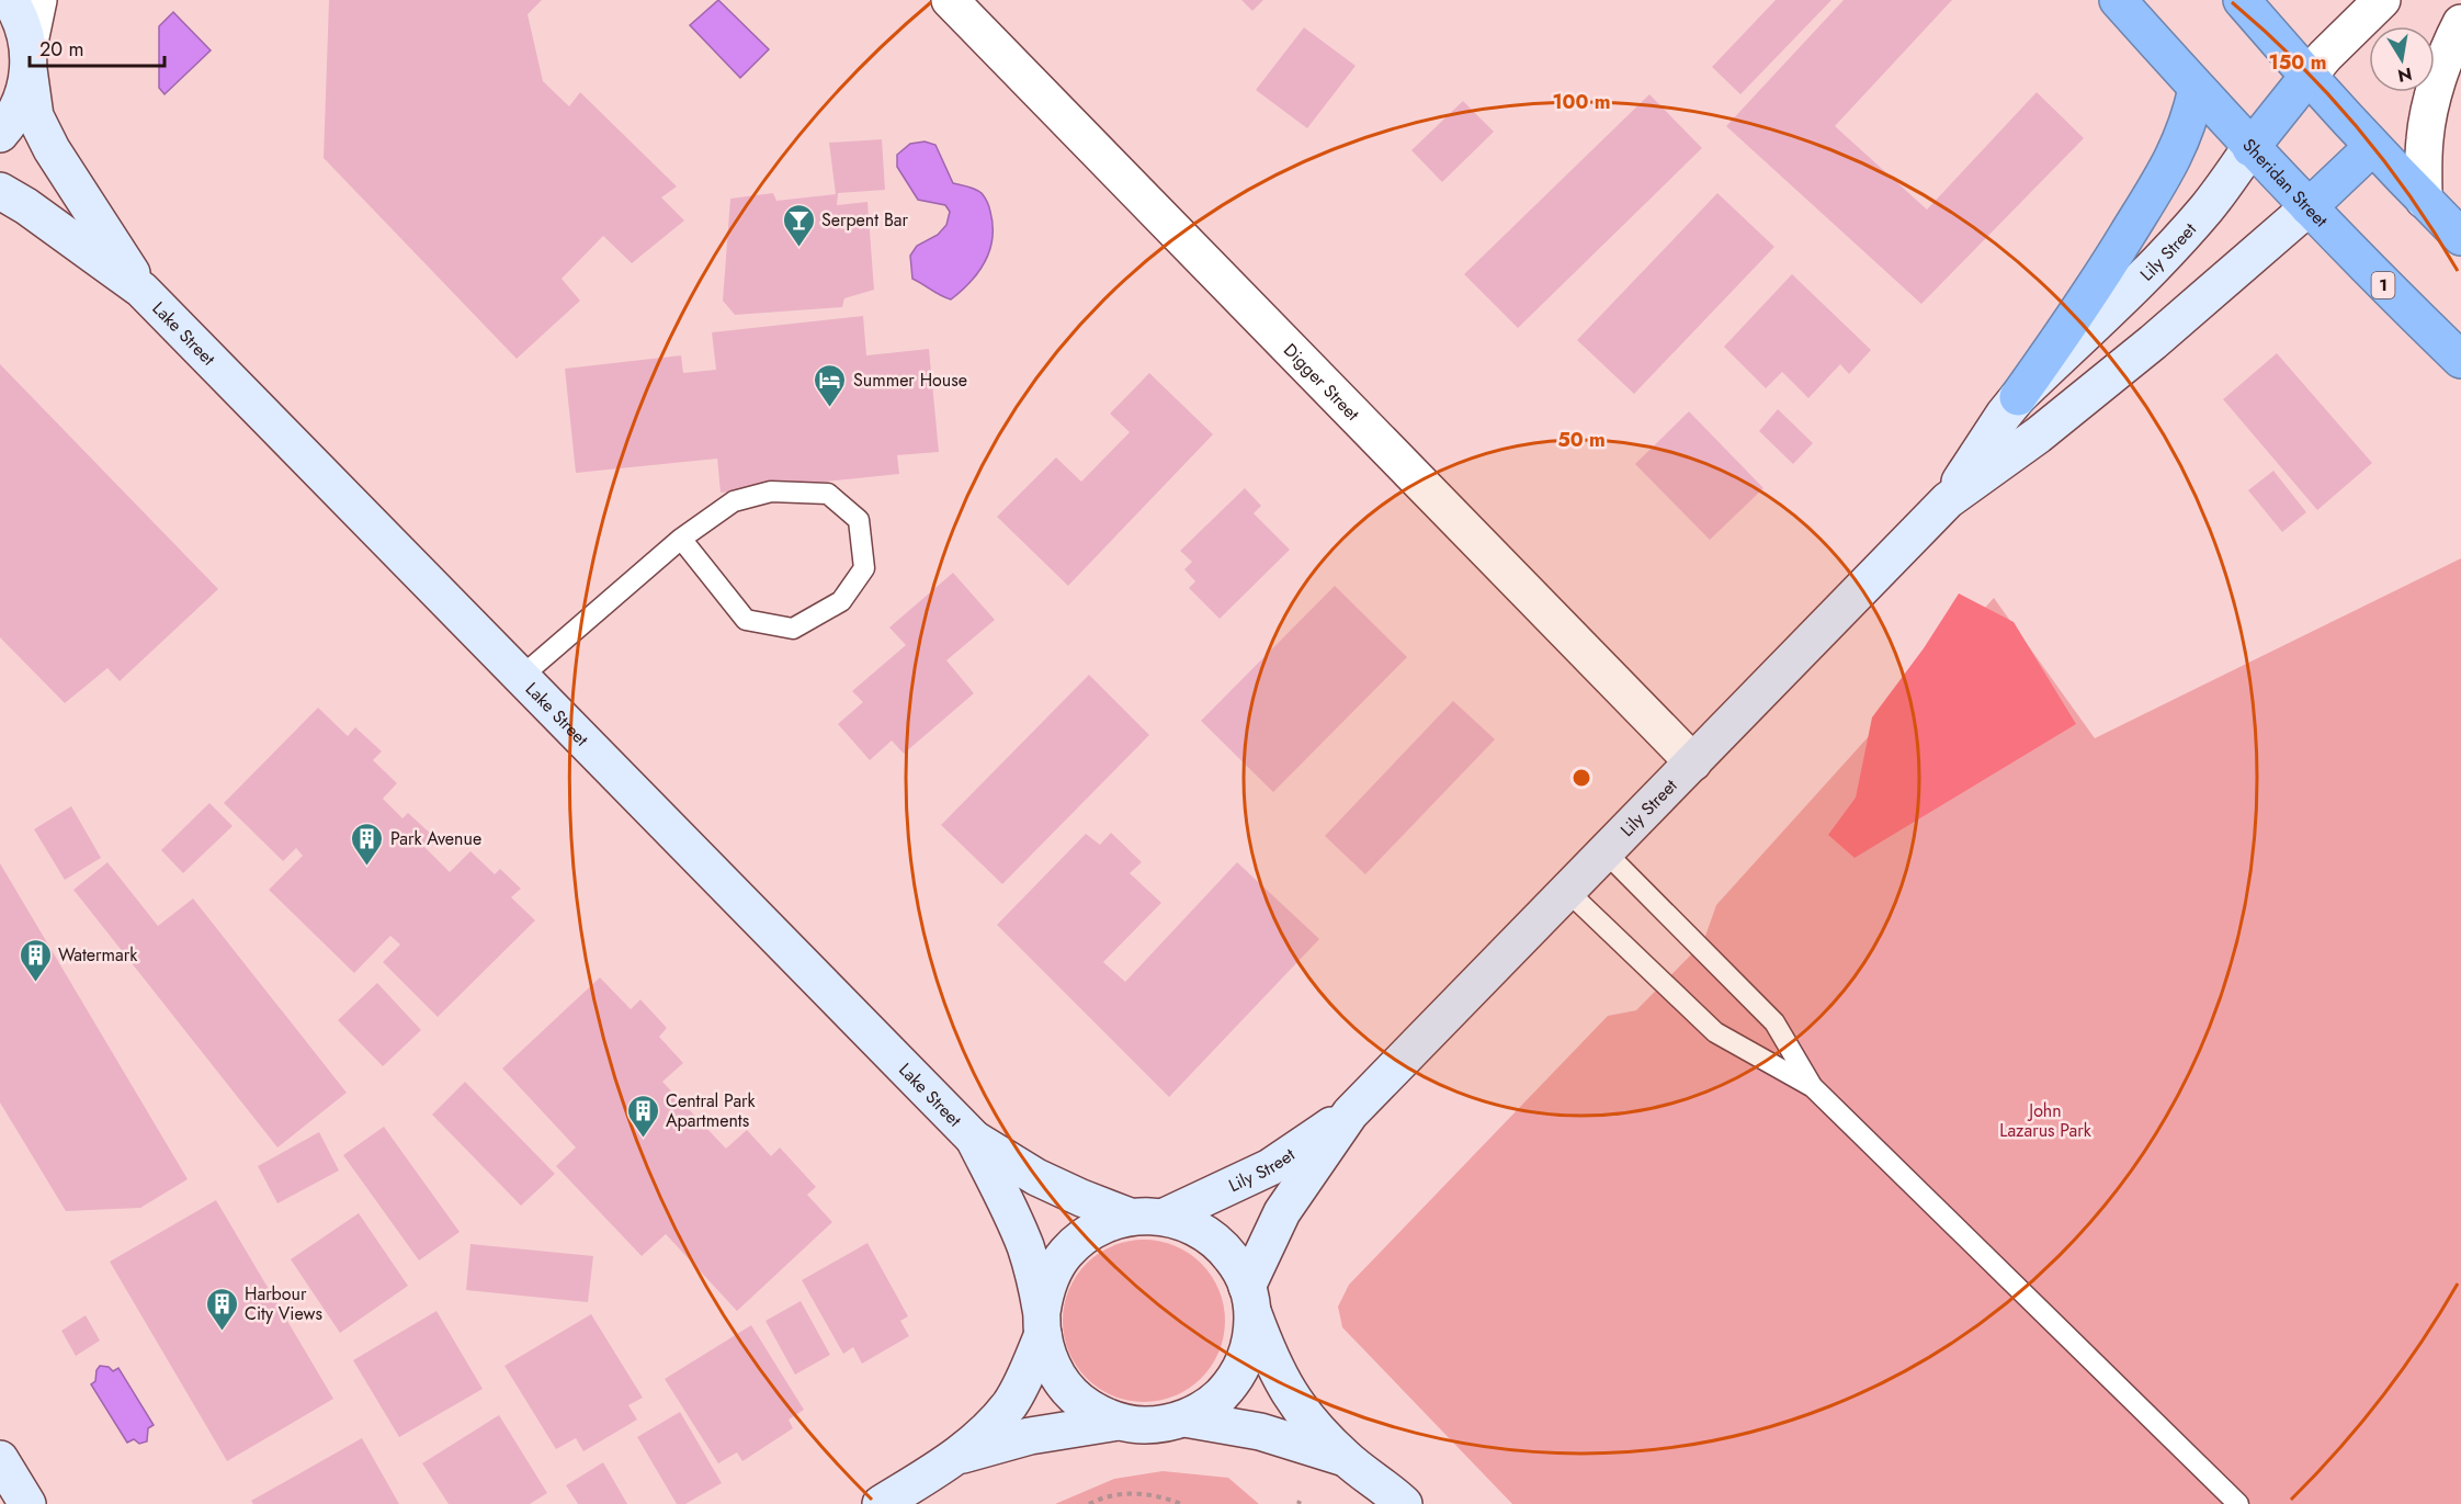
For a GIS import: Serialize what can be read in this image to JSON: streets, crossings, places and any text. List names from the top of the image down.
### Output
{
  "streets": {
    "highway": ["Sheridan Street", "Lily Street", "1"],
    "main road": ["Lake Street"],
    "street": ["Digger Street"]
  },
  "crossings": [
    ["Sheridan Street", "Lily Street"],
    ["Lily Street", "Lake Street"],
    ["Lily Street", "Digger Street"]
  ],
  "parks": ["John Lazarus Park"],
  "places": {
    "bar": ["Serpent Bar"],
    "hotel": ["Summer House"],
    "building": [
      "Park Avenue",
      "Watermark",
      "Central Park Apartments",
      "Harbour City Views"
    ]
  },
  "scale_bar": "20 m",
  "north": "bottom",
  "rings": ["150 m", "100 m", "50 m"]
}
